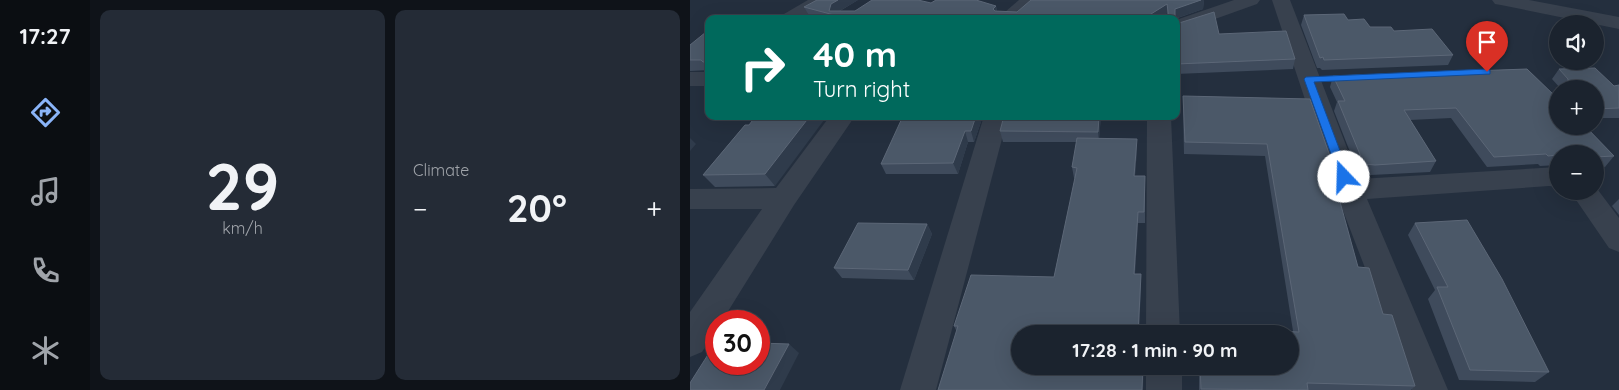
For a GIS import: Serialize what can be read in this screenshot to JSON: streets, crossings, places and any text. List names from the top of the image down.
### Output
{
  "page": {
    "tabs": "17:27",
    "tile": [
      ["29", "km/h"],
      "Climate"
    ],
    "map_buttons": ["+", "−"],
    "turn": ["40 m", "Turn right"],
    "heat": ["−", "20°", "+"],
    "limit": "30",
    "trip": "17:28 · 1 min · 90 m"
  }
}
